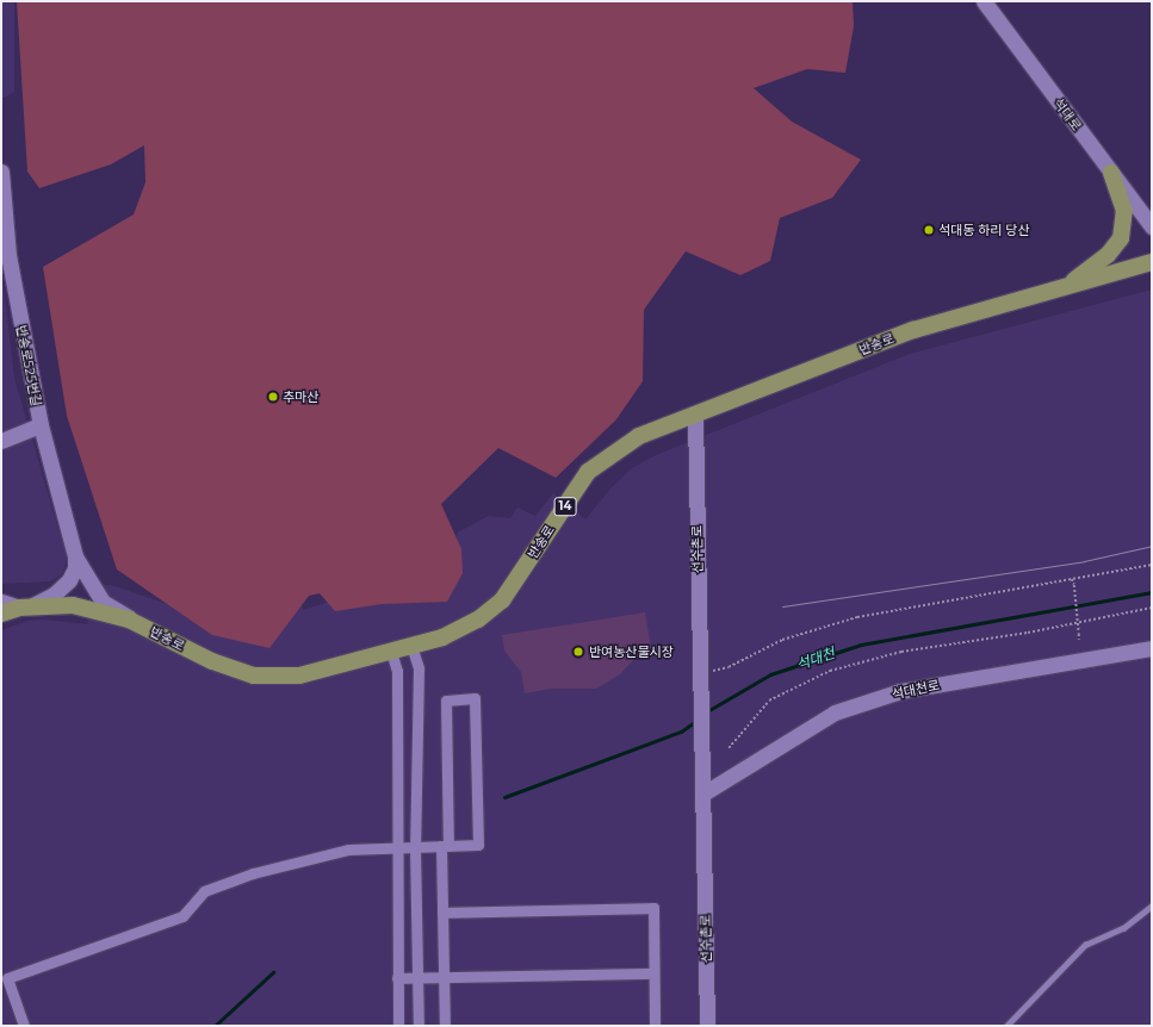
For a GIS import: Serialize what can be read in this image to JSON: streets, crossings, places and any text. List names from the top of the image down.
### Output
{
  "streets": {
    "main road": [
      "석대로",
      "반송로",
      "반송로525번길",
      "14",
      "선수촌로",
      "석대천로"
    ]
  },
  "crossings": [
    ["반송로", "선수촌로"],
    ["선수촌로", "석대천로"]
  ],
  "water": ["석대천"],
  "places": ["석대동 하리 당산", "추마산", "반여농산물시장"]
}
